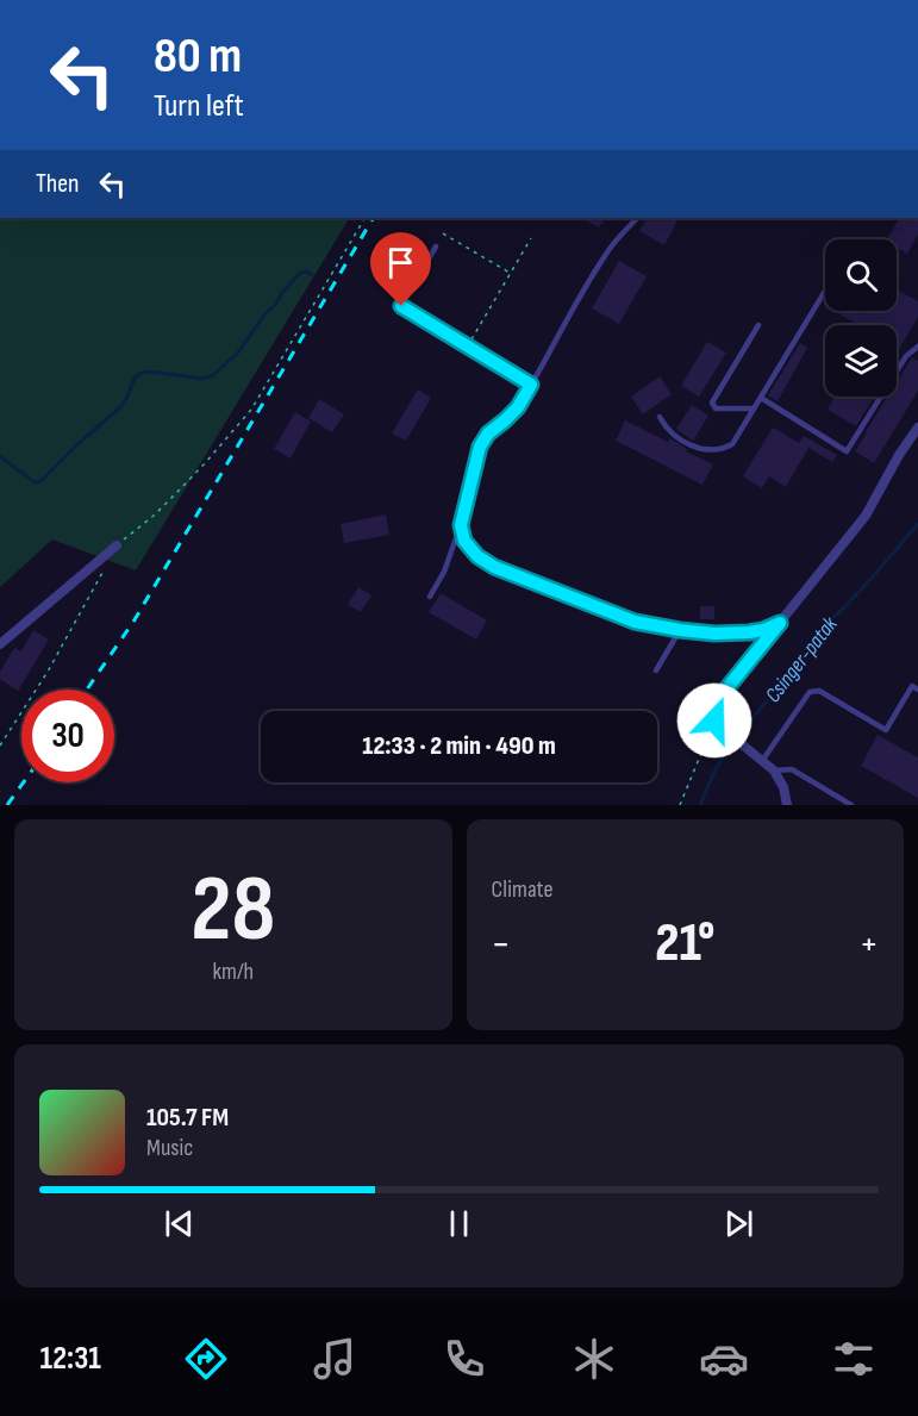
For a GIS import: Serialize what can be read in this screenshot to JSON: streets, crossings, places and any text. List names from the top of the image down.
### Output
{
  "water": ["Csinger-patak"],
  "page": {
    "turn": ["80 m", "Turn left"],
    "then": "Then",
    "limit": "30",
    "trip": "12:33 · 2 min · 490 m",
    "tile": [
      ["28", "km/h"],
      "Climate"
    ],
    "heat": ["−", "21°", "+"],
    "song": ["105.7 FM", "Music"],
    "tabs": "12:31"
  }
}
